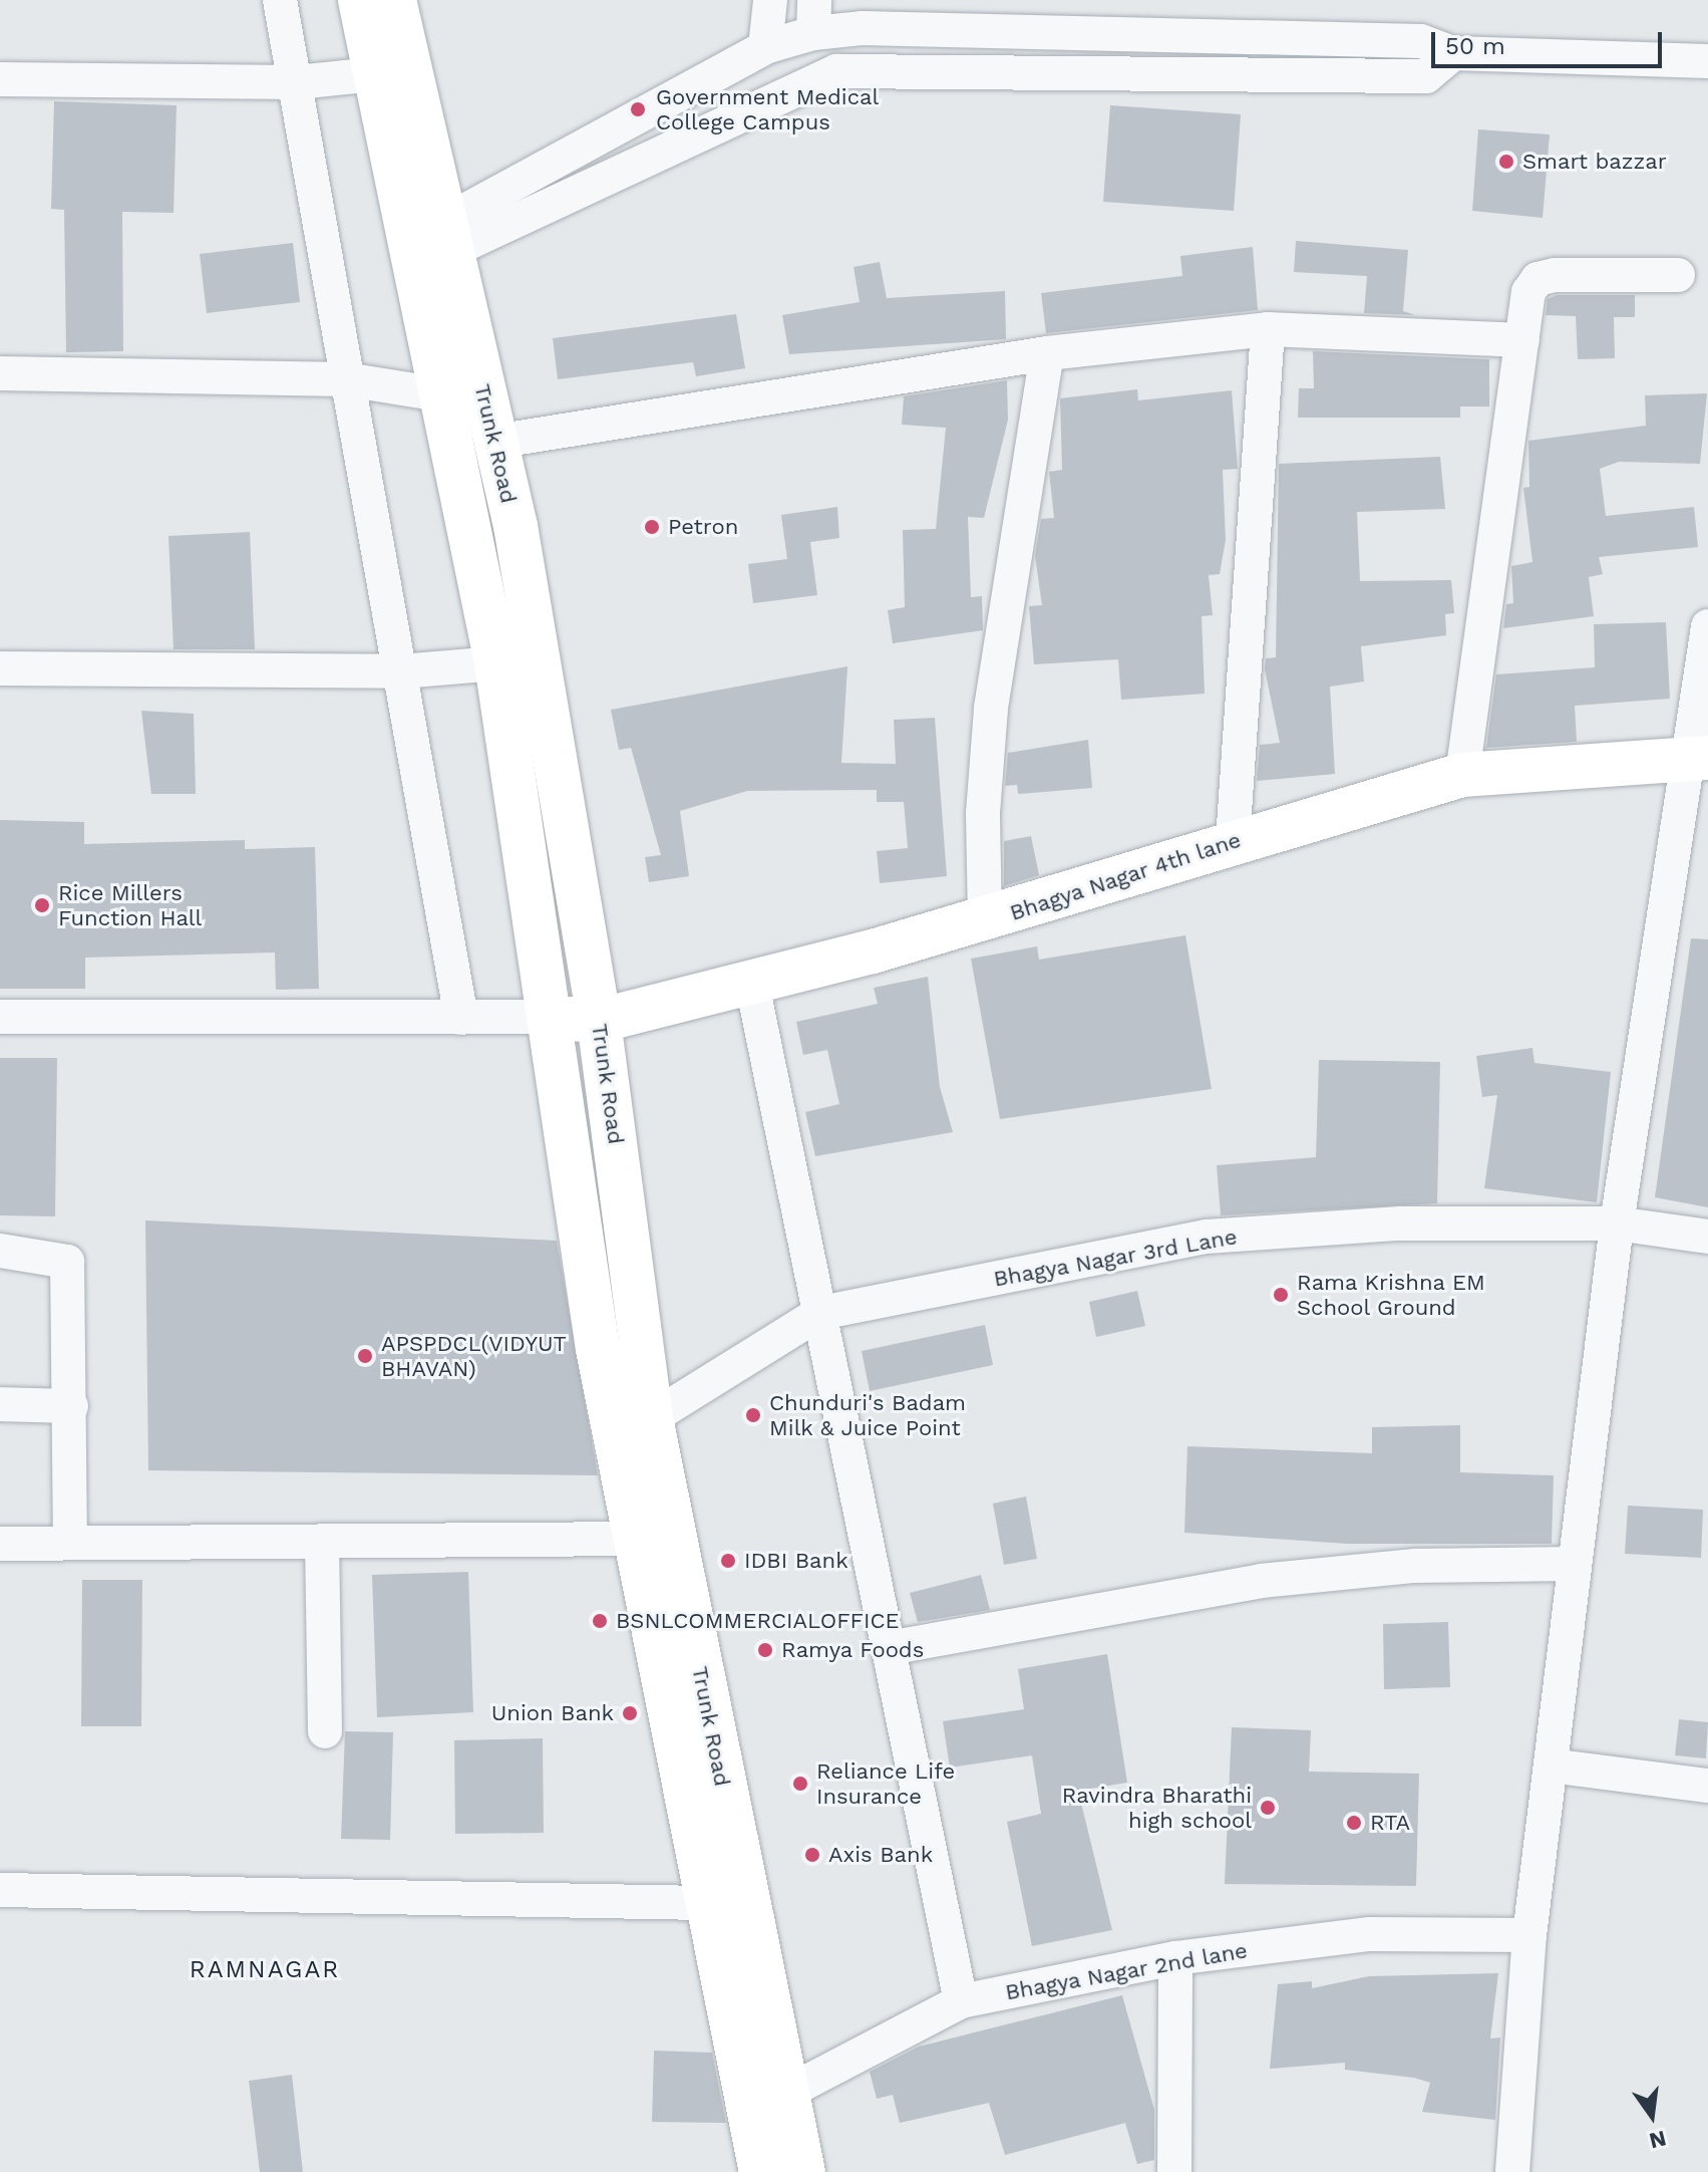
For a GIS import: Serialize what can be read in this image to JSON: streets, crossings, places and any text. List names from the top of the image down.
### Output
{
  "streets": {
    "main road": ["Trunk Road", "Bhagya Nagar 4th lane"],
    "street": ["Bhagya Nagar 3rd Lane", "Bhagya Nagar 2nd lane"]
  },
  "crossings": [
    ["Trunk Road", "Bhagya Nagar 4th lane"],
    ["Trunk Road", "Bhagya Nagar 3rd Lane"],
    ["Trunk Road", "Bhagya Nagar 2nd lane"]
  ],
  "districts": ["RAMNAGAR"],
  "places": [
    "Government Medical College Campus",
    "Smart bazzar",
    "Petron",
    "Rice Millers Function Hall",
    "Rama Krishna EM School Ground",
    "APSPDCL(VIDYUT BHAVAN)",
    "Chunduri's Badam Milk & Juice Point",
    "IDBI Bank",
    "BSNLCOMMERCIALOFFICE",
    "Ramya Foods",
    "Union Bank",
    "Reliance Life Insurance",
    "Ravindra Bharathi high school",
    "RTA",
    "Axis Bank"
  ],
  "scale_bar": "50 m",
  "north": "bottom"
}
